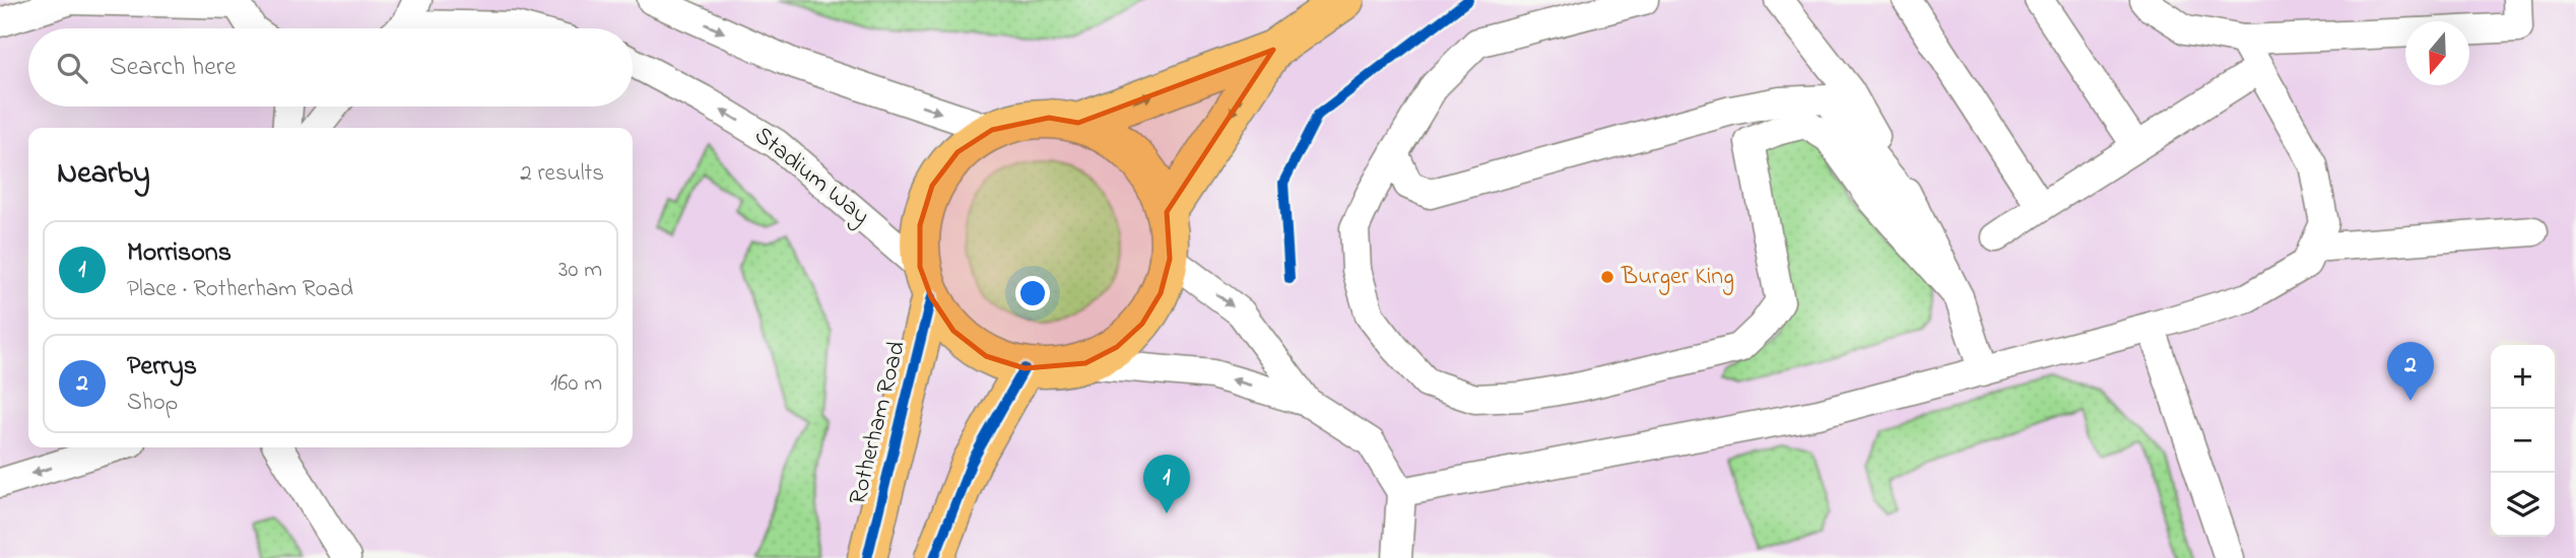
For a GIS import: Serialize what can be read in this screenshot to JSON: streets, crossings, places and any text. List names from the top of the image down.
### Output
{
  "streets": {
    "main road": ["Rotherham Road"],
    "lane": ["Stadium Way"]
  },
  "crossings": [
    ["Stadium Way", "Rotherham Road"]
  ],
  "places": ["Burger King"],
  "north": "bottom",
  "page": {
    "search": "Search here",
    "heading": ["Nearby", "2 results"],
    "list": [
      {
        "mark": "1",
        "name": "Morrisons",
        "note": "Place · Rotherham Road",
        "value": "30 m"
      },
      {
        "mark": "2",
        "name": "Perrys",
        "note": "Shop",
        "value": "160 m"
      }
    ],
    "pins": ["2", "1"],
    "map_buttons": ["+", "−"]
  }
}
